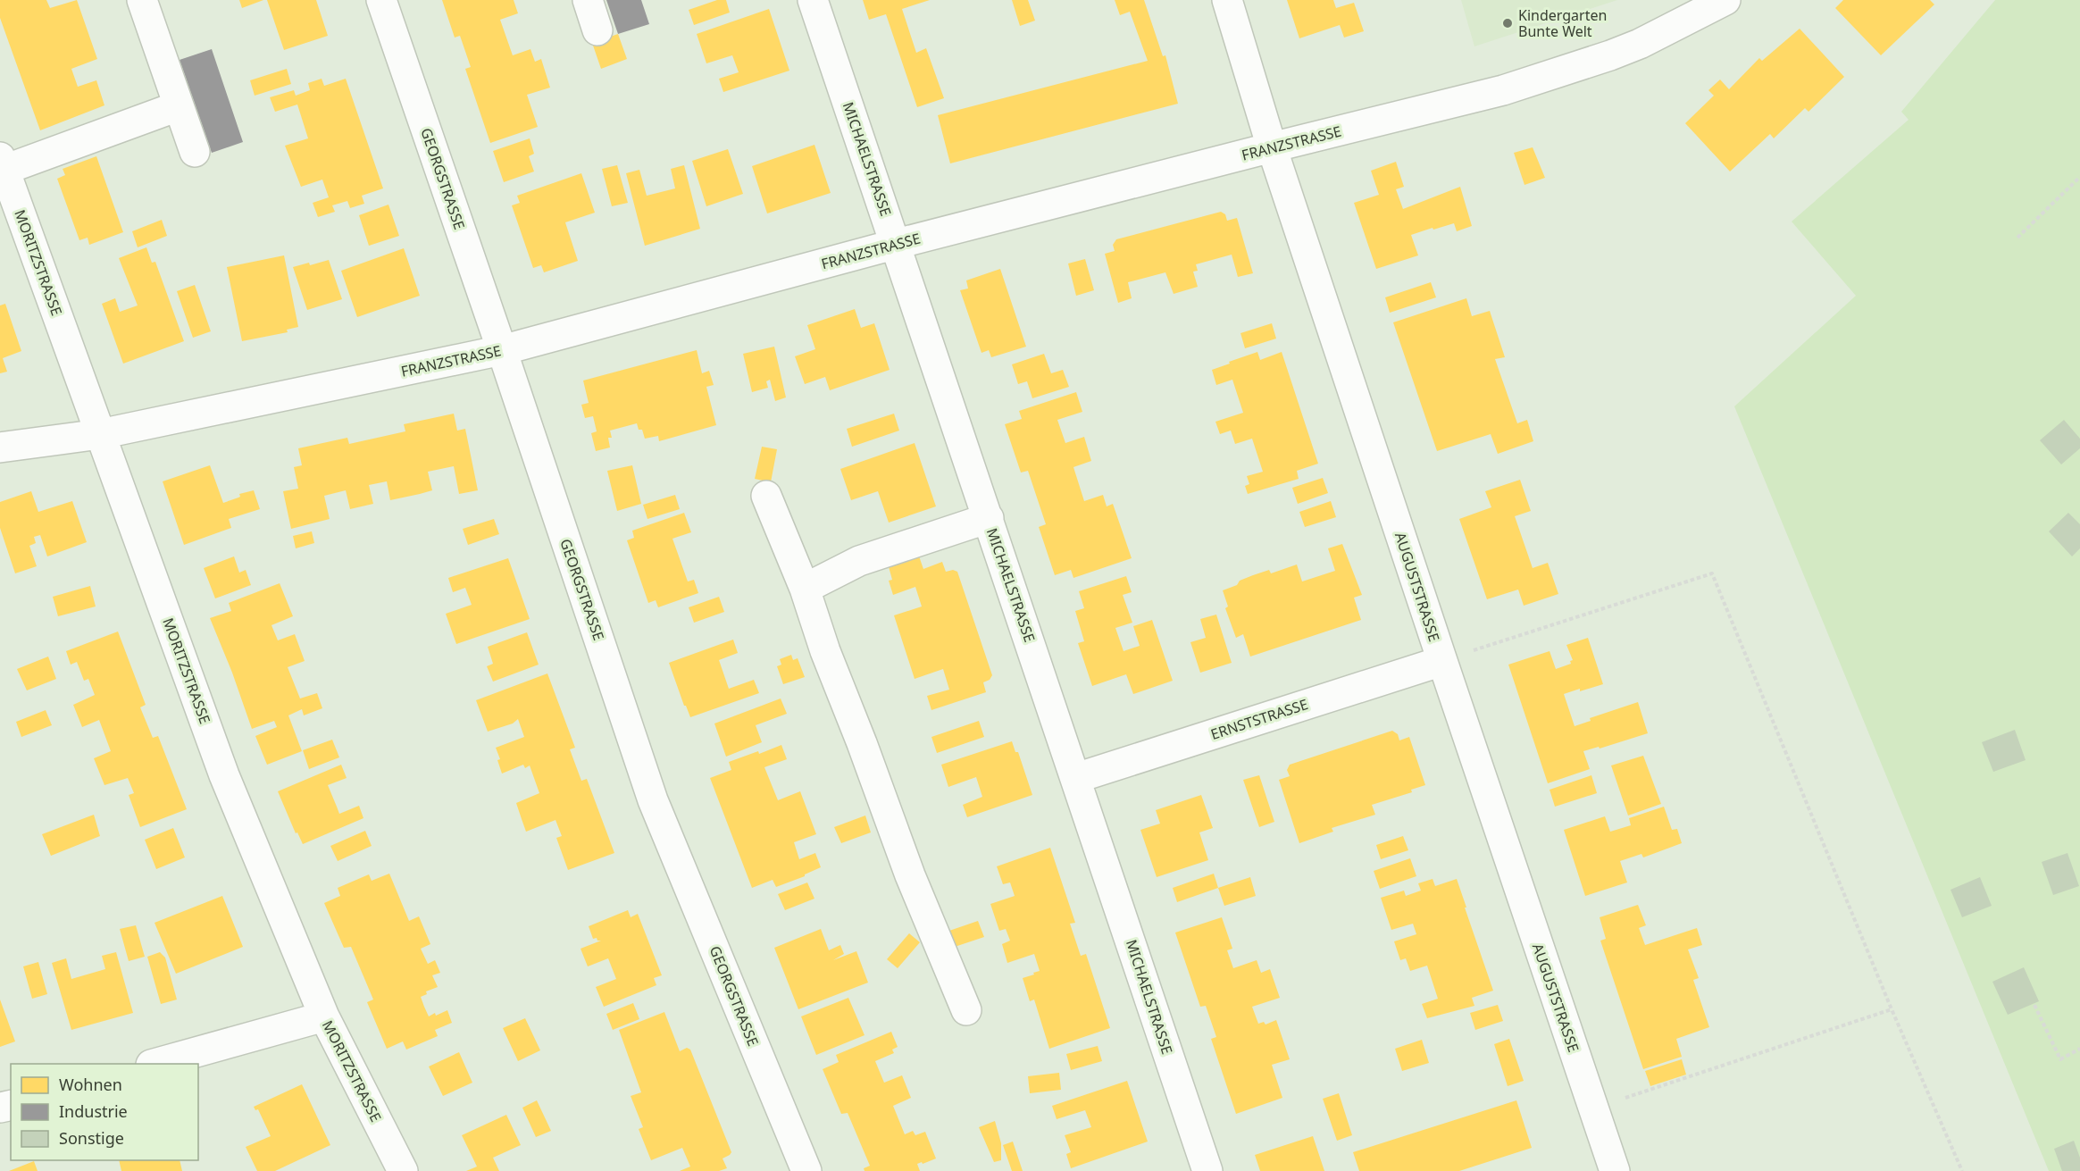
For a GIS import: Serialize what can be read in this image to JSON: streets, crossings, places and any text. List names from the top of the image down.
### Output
{
  "streets": {
    "street": [
      "FRANZSTRASSE",
      "MICHAELSTRASSE",
      "GEORGSTRASSE",
      "MORITZSTRASSE",
      "AUGUSTSTRASSE",
      "ERNSTSTRASSE"
    ]
  },
  "crossings": [
    ["FRANZSTRASSE", "MICHAELSTRASSE"],
    ["FRANZSTRASSE", "GEORGSTRASSE"],
    ["FRANZSTRASSE", "MORITZSTRASSE"],
    ["FRANZSTRASSE", "AUGUSTSTRASSE"],
    ["MICHAELSTRASSE", "ERNSTSTRASSE"],
    ["AUGUSTSTRASSE", "ERNSTSTRASSE"]
  ],
  "places": ["Kindergarten Bunte Welt"],
  "legend": ["Wohnen", "Industrie", "Sonstige"]
}
